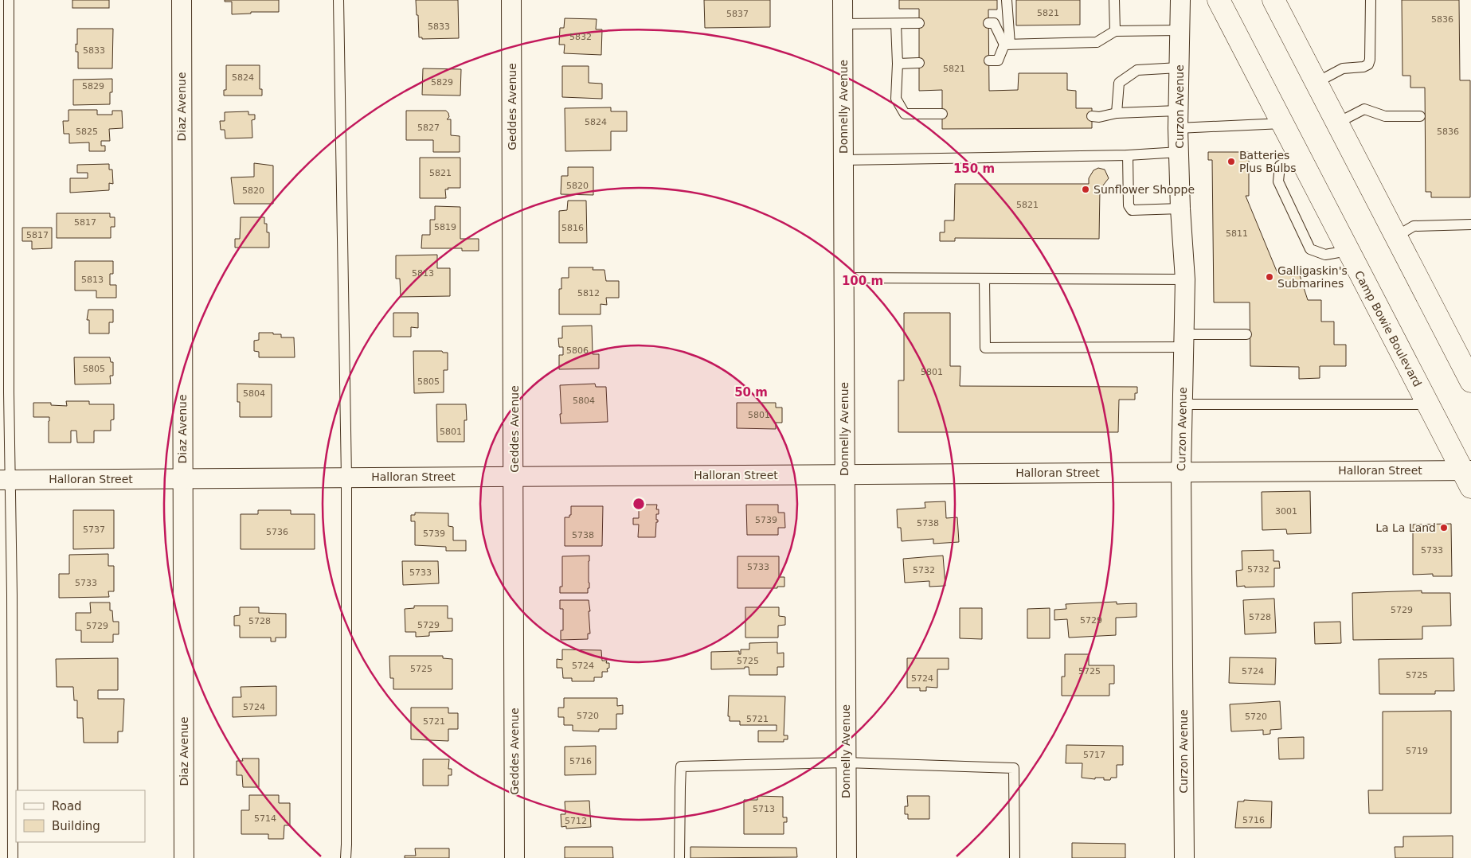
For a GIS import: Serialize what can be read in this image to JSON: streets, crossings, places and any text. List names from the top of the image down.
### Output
{
  "streets": {
    "main road": ["Camp Bowie Boulevard"],
    "street": [
      "Diaz Avenue",
      "Geddes Avenue",
      "Donnelly Avenue",
      "Curzon Avenue",
      "Halloran Street"
    ]
  },
  "crossings": [
    ["Diaz Avenue", "Halloran Street"],
    ["Geddes Avenue", "Halloran Street"],
    ["Donnelly Avenue", "Halloran Street"],
    ["Curzon Avenue", "Halloran Street"],
    ["Camp Bowie Boulevard", "Halloran Street"]
  ],
  "places": [
    "Batteries Plus Bulbs",
    "Sunflower Shoppe",
    "Galligaskin's Submarines",
    "La La Land"
  ],
  "house_numbers": [
    "5821",
    "5837",
    "5836",
    "5833",
    "5832",
    "5833",
    "5821",
    "5824",
    "5829",
    "5829",
    "5824",
    "5827",
    "5825",
    "5836",
    "5821",
    "5820",
    "5820",
    "5821",
    "5817",
    "5819",
    "5816",
    "5811",
    "5817",
    "5813",
    "5813",
    "5812",
    "5806",
    "5805",
    "5801",
    "5805",
    "5804",
    "5804",
    "5801",
    "5801",
    "3001",
    "5739",
    "5738",
    "5737",
    "5736",
    "5739",
    "5738",
    "5733",
    "5733",
    "5732",
    "5732",
    "5733",
    "5733",
    "5729",
    "5728",
    "5729",
    "5728",
    "5729",
    "5729",
    "5725",
    "5724",
    "5725",
    "5725",
    "5724",
    "5725",
    "5724",
    "5724",
    "5720",
    "5720",
    "5721",
    "5721",
    "5719",
    "5717",
    "5716",
    "5713",
    "5714",
    "5716",
    "5712"
  ],
  "legend": ["Road", "Building"],
  "rings": ["150 m", "100 m", "50 m"]
}
